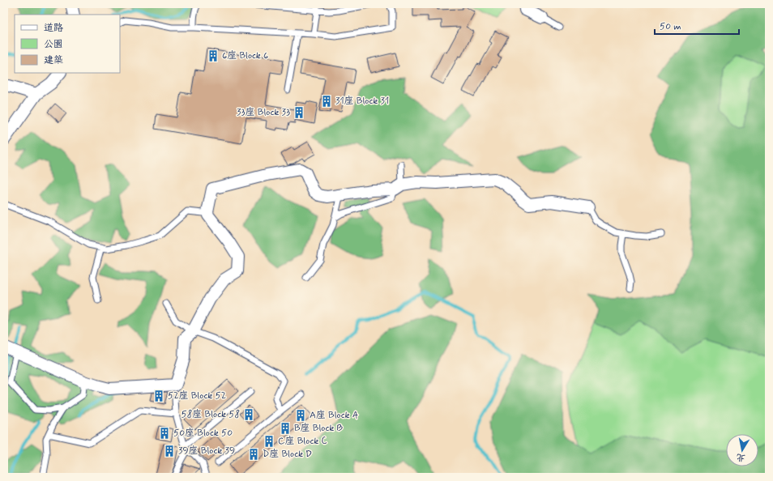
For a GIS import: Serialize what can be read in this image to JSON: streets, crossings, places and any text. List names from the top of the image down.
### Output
{
  "places": {
    "building": [
      "6座 Block 6",
      "31座 Block 31",
      "33座 Block 33",
      "52座 Block 52",
      "58座 Block 58",
      "A座 Block A",
      "B座 Block B",
      "50座 Block 50",
      "C座 Block C",
      "39座 Block 39",
      "D座 Block D"
    ]
  },
  "legend": ["道路", "公園", "建築"],
  "scale_bar": "50 m",
  "north": "bottom"
}
